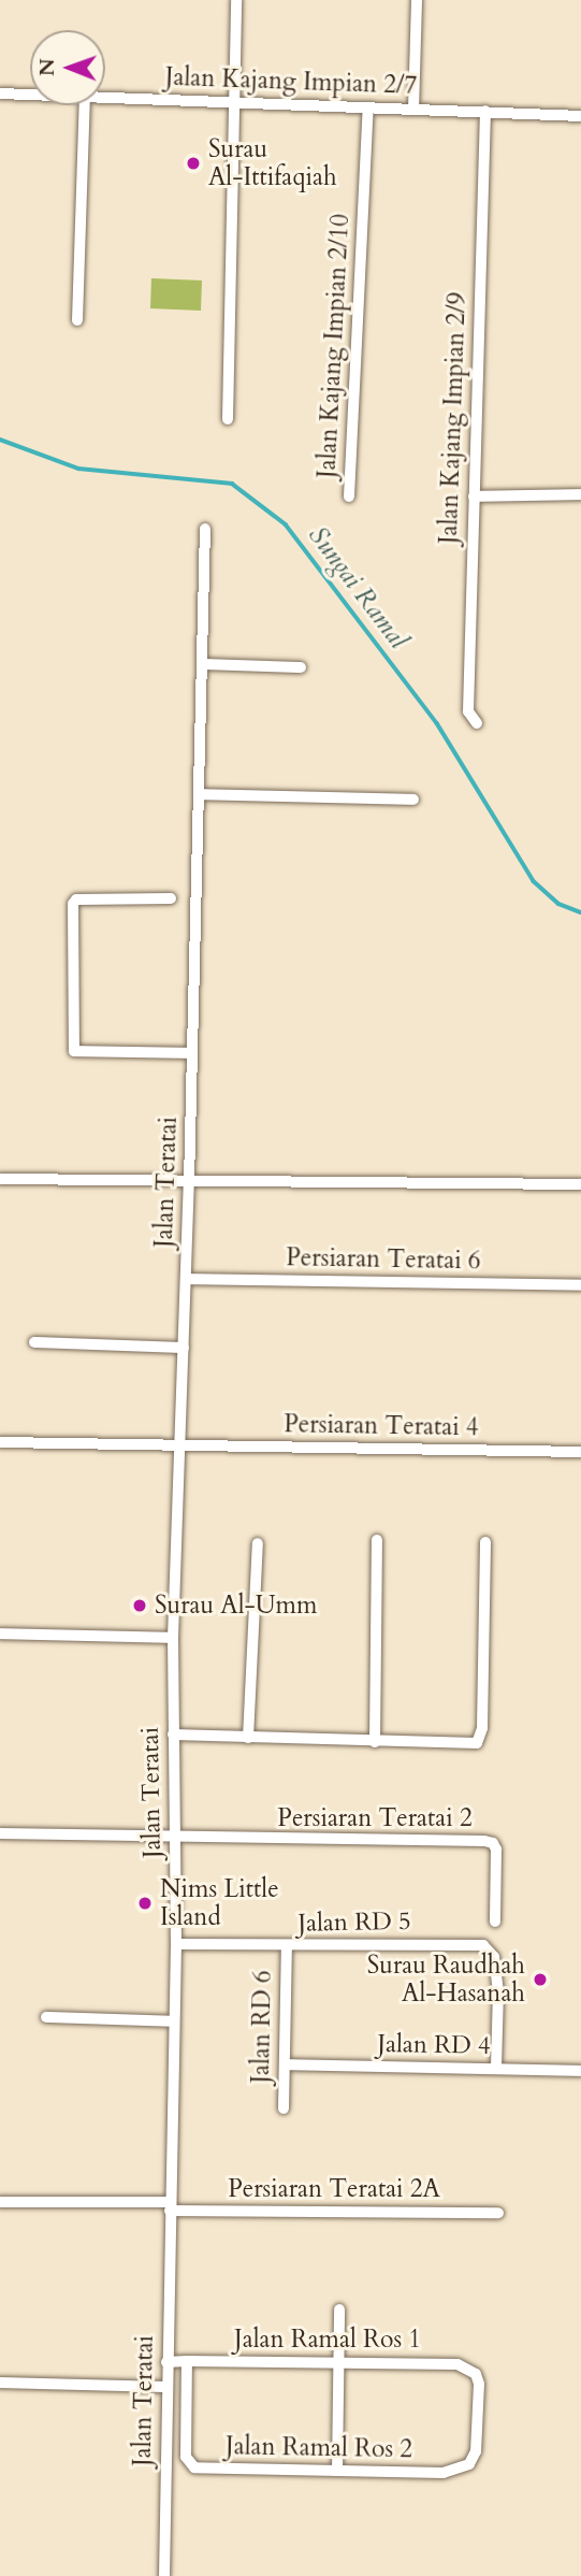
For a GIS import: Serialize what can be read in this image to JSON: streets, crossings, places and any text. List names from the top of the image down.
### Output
{
  "streets": {
    "street": [
      "Jalan Kajang Impian 2/7",
      "Jalan Kajang Impian 2/10",
      "Jalan Kajang Impian 2/9",
      "Jalan Teratai",
      "Persiaran Teratai 6",
      "Persiaran Teratai 4",
      "Persiaran Teratai 2",
      "Jalan RD 5",
      "Jalan RD 6",
      "Jalan RD 4",
      "Persiaran Teratai 2A",
      "Jalan Ramal Ros 1",
      "Jalan Ramal Ros 2"
    ]
  },
  "crossings": [
    ["Jalan Kajang Impian 2/7", "Jalan Kajang Impian 2/10"],
    ["Jalan Kajang Impian 2/7", "Jalan Kajang Impian 2/9"],
    ["Jalan Teratai", "Persiaran Teratai 6"],
    ["Jalan Teratai", "Persiaran Teratai 4"],
    ["Jalan Teratai", "Persiaran Teratai 2"],
    ["Jalan Teratai", "Jalan RD 5"],
    ["Jalan Teratai", "Persiaran Teratai 2A"],
    ["Jalan Teratai", "Jalan Ramal Ros 1"],
    ["Jalan RD 5", "Jalan RD 6"],
    ["Jalan RD 5", "Jalan RD 4"],
    ["Jalan RD 6", "Jalan RD 4"],
    ["Jalan Ramal Ros 1", "Jalan Ramal Ros 2"]
  ],
  "water": ["Sungai Ramal"],
  "places": [
    "Surau Al-Ittifaqiah",
    "Surau Al-Umm",
    "Nims Little Island",
    "Surau Raudhah Al-Hasanah"
  ],
  "north": "left"
}
